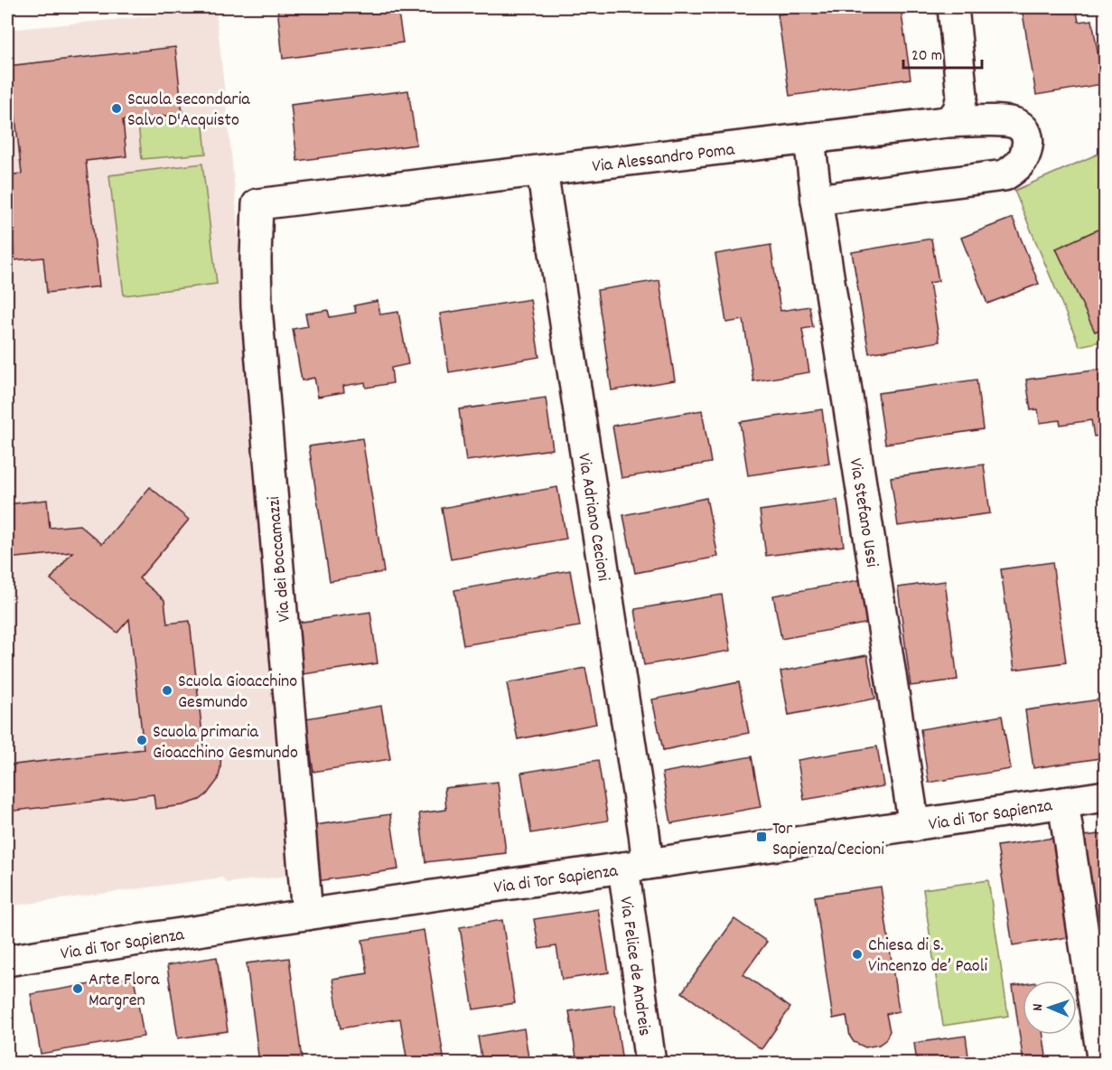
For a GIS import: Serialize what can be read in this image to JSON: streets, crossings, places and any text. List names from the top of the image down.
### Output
{
  "streets": {
    "street": [
      "Via Alessandro Poma",
      "Via Stefano Ussi",
      "Via Adriano Cecioni",
      "Via dei Boccamazzi",
      "Via di Tor Sapienza",
      "Via Felice de Andreis"
    ]
  },
  "crossings": [
    ["Via Alessandro Poma", "Via Stefano Ussi"],
    ["Via Alessandro Poma", "Via Adriano Cecioni"],
    ["Via Alessandro Poma", "Via dei Boccamazzi"],
    ["Via Stefano Ussi", "Via di Tor Sapienza"],
    ["Via Adriano Cecioni", "Via di Tor Sapienza"],
    ["Via Adriano Cecioni", "Via Felice de Andreis"],
    ["Via dei Boccamazzi", "Via di Tor Sapienza"],
    ["Via di Tor Sapienza", "Via Felice de Andreis"]
  ],
  "places": {
    "other": [
      "Scuola secondaria Salvo D'Acquisto",
      "Scuola Gioacchino Gesmundo",
      "Scuola primaria Gioacchino Gesmundo",
      "Chiesa di S. Vincenzo de’ Paoli",
      "Arte Flora Margren"
    ],
    "transit": ["Tor Sapienza/Cecioni"]
  },
  "scale_bar": "20 m",
  "north": "left"
}
